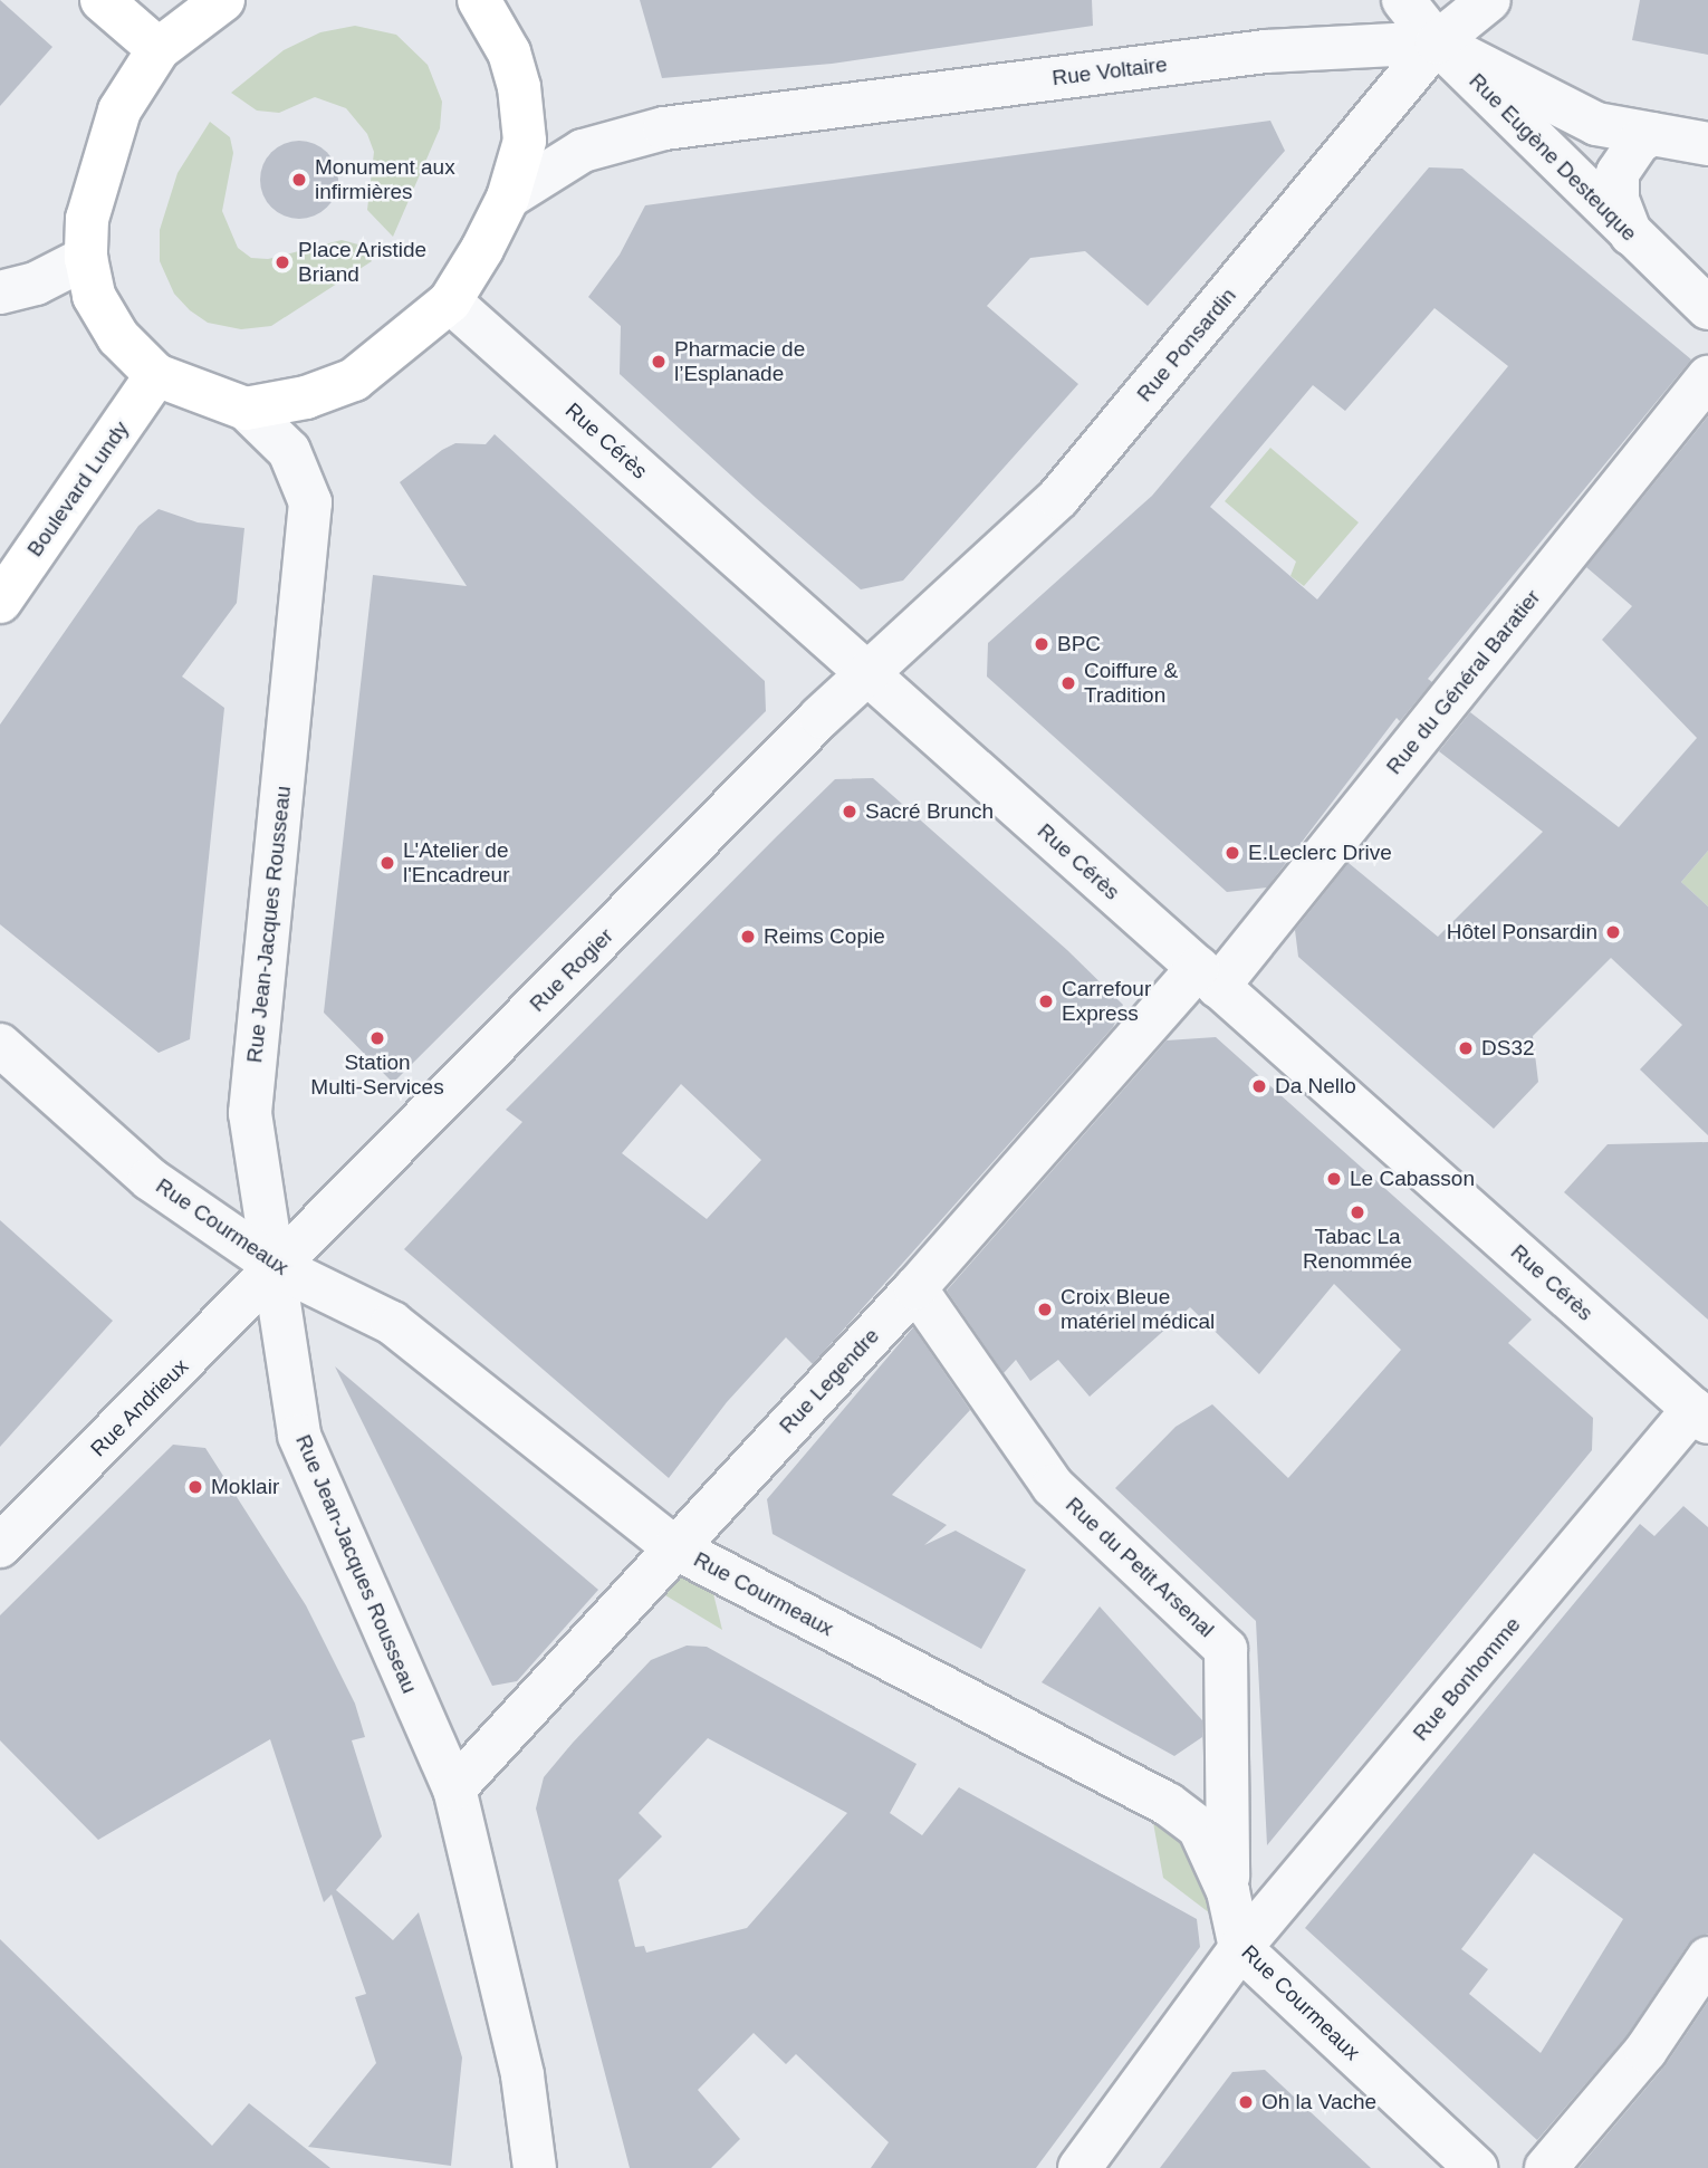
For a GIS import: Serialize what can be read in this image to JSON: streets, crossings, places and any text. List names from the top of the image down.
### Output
{
  "streets": {
    "main road": ["Boulevard Lundy"],
    "street": [
      "Rue Voltaire",
      "Rue Eugène Desteuque",
      "Rue Ponsardin",
      "Rue Cérès",
      "Rue du Général Baratier",
      "Rue Jean-Jacques Rousseau",
      "Rue Rogier",
      "Rue Courmeaux",
      "Rue Legendre",
      "Rue Andrieux",
      "Rue du Petit Arsenal",
      "Rue Bonhomme"
    ]
  },
  "crossings": [
    ["Rue Voltaire", "Rue Eugène Desteuque"],
    ["Rue Voltaire", "Rue Ponsardin"],
    ["Rue Eugène Desteuque", "Rue Ponsardin"],
    ["Rue Ponsardin", "Rue Cérès"],
    ["Rue Ponsardin", "Rue Rogier"],
    ["Rue Cérès", "Rue du Général Baratier"],
    ["Rue Cérès", "Rue Rogier"],
    ["Rue Cérès", "Rue Legendre"],
    ["Rue Cérès", "Rue Bonhomme"],
    ["Rue du Général Baratier", "Rue Legendre"],
    ["Rue Jean-Jacques Rousseau", "Rue Rogier"],
    ["Rue Jean-Jacques Rousseau", "Rue Courmeaux"],
    ["Rue Jean-Jacques Rousseau", "Rue Legendre"],
    ["Rue Jean-Jacques Rousseau", "Rue Andrieux"],
    ["Rue Rogier", "Rue Courmeaux"],
    ["Rue Rogier", "Rue Andrieux"],
    ["Rue Courmeaux", "Rue Legendre"],
    ["Rue Courmeaux", "Rue Andrieux"],
    ["Rue Courmeaux", "Rue du Petit Arsenal"],
    ["Rue Courmeaux", "Rue Bonhomme"],
    ["Rue Legendre", "Rue du Petit Arsenal"]
  ],
  "places": [
    "Monument aux infirmières",
    "Place Aristide Briand",
    "Pharmacie de l’Esplanade",
    "BPC",
    "Coiffure & Tradition",
    "Sacré Brunch",
    "E.Leclerc Drive",
    "L'Atelier de l'Encadreur",
    "Hôtel Ponsardin",
    "Reims Copie",
    "Carrefour Express",
    "Station Multi-Services",
    "DS32",
    "Da Nello",
    "Le Cabasson",
    "Tabac La Renommée",
    "Croix Bleue matériel médical",
    "Moklair",
    "Oh la Vache"
  ]
}
